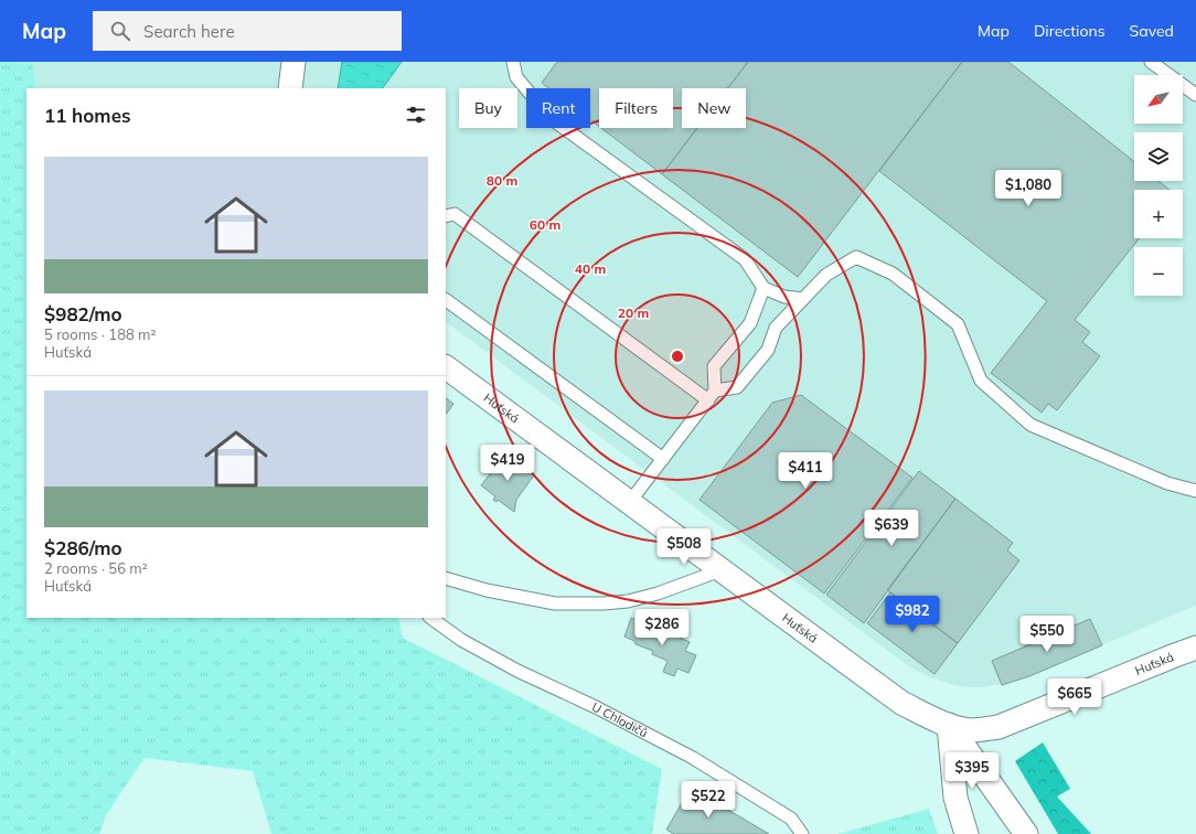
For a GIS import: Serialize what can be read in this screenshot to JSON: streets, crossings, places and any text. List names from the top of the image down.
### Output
{
  "streets": {
    "street": ["Huťská"],
    "lane": ["U Chladičů"]
  },
  "north": "bottom left",
  "page": {
    "header": "Map",
    "search": "Search here",
    "nav": ["Map", "Directions", "Saved"],
    "map_buttons": ["+", "−"],
    "chip": [
      "Buy",
      "Rent",
      "Filters",
      "New"
    ],
    "heading": "11 homes",
    "list": [
      {
        "name": "$982/mo",
        "note": "5 rooms · 188 m² · Huťská"
      },
      {
        "name": "$286/mo",
        "note": "2 rooms · 56 m² · Huťská"
      }
    ],
    "price": [
      "$1,080",
      "$419",
      "$411",
      "$639",
      "$508",
      "$982",
      "$286",
      "$550",
      "$665",
      "$395",
      "$522"
    ]
  },
  "rings": [
    "80 m",
    "60 m",
    "40 m",
    "20 m"
  ]
}
